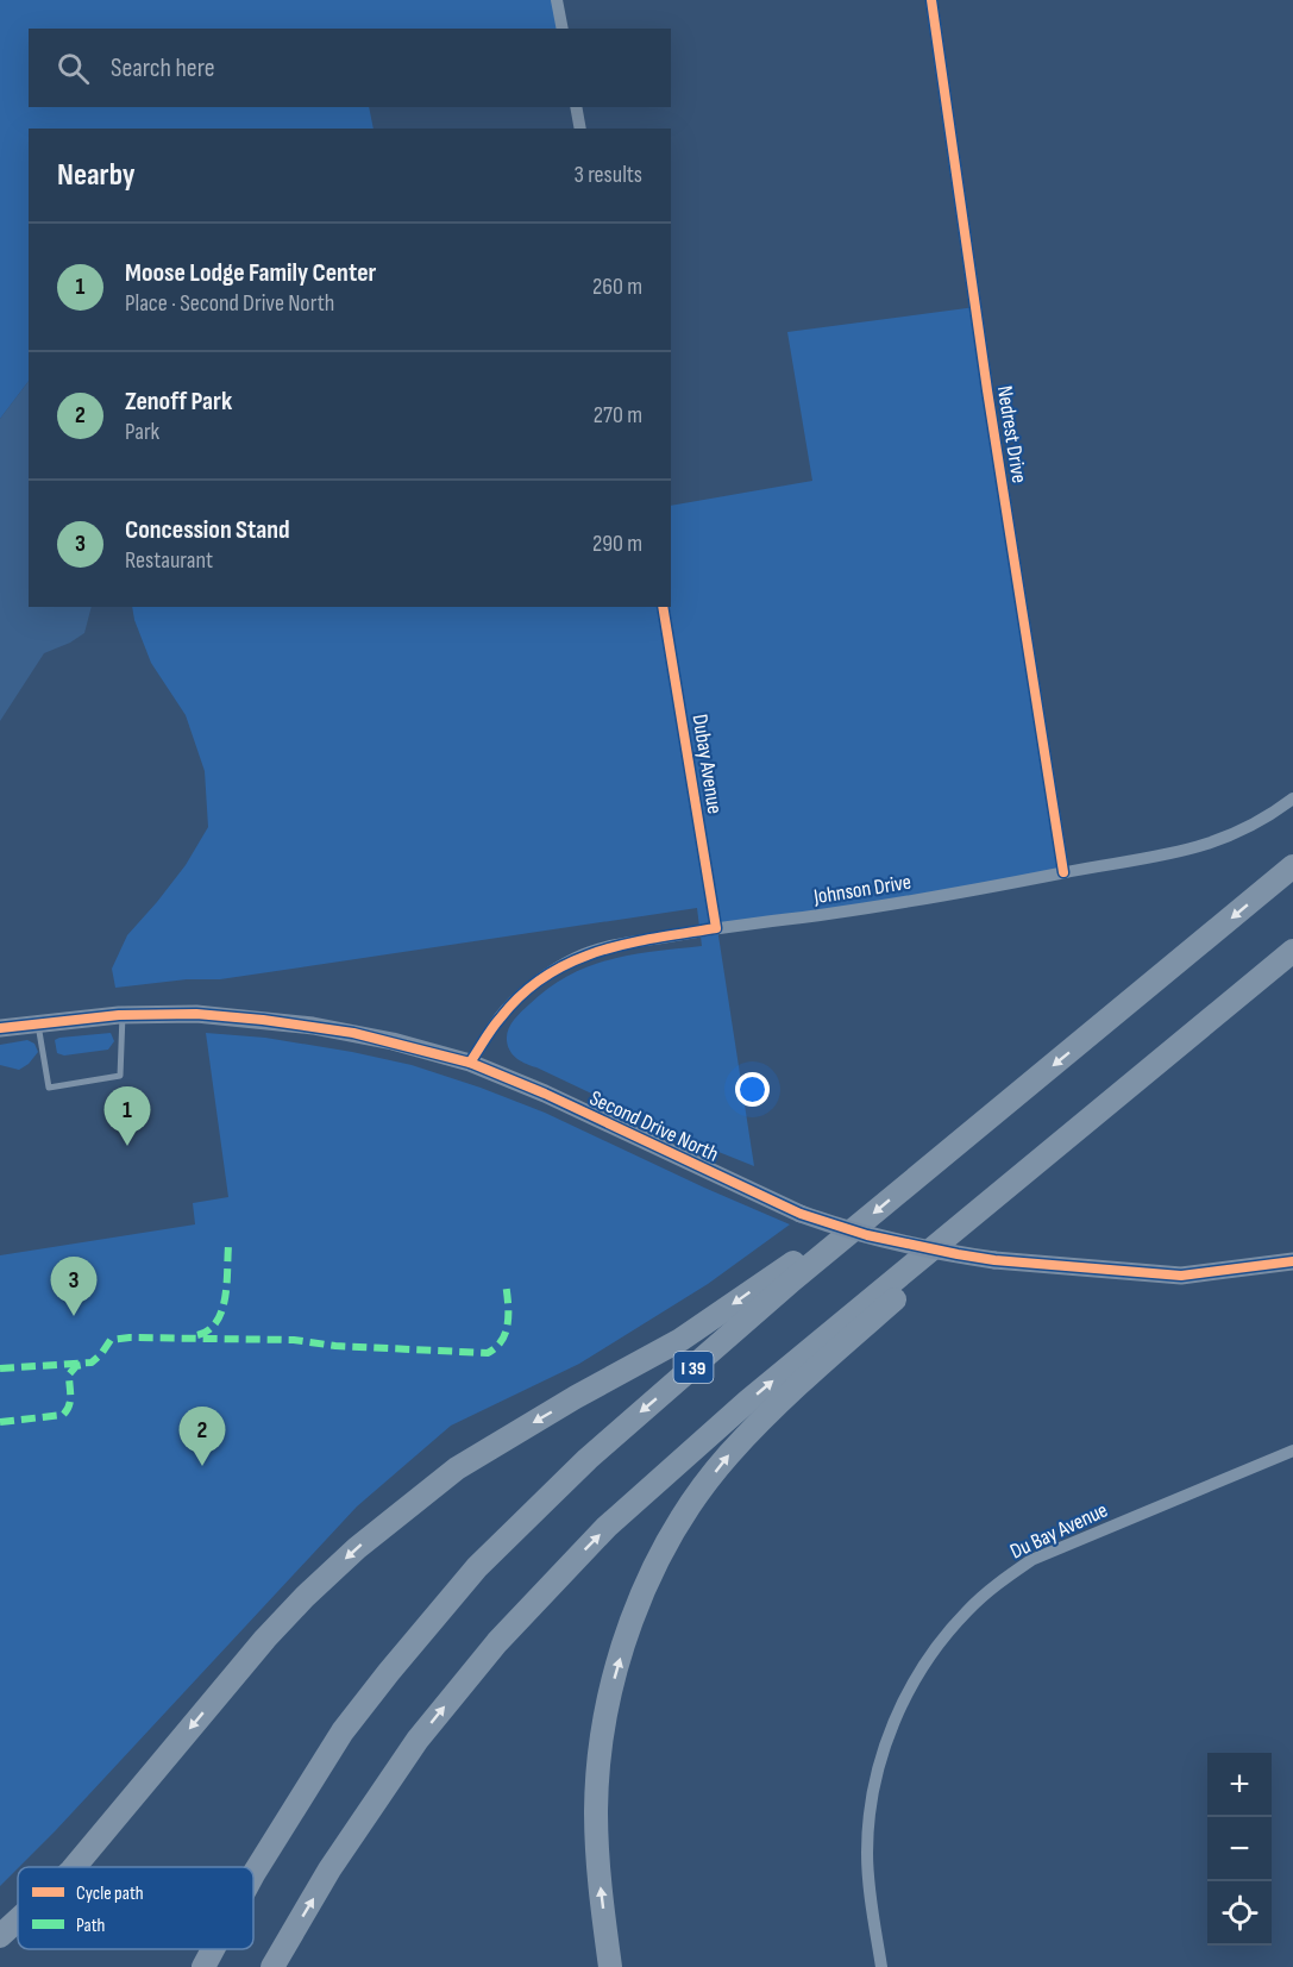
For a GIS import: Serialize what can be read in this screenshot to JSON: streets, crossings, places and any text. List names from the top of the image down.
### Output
{
  "streets": {
    "highway": ["I 39"],
    "street": [
      "Nedrest Drive",
      "Dubay Avenue",
      "Johnson Drive",
      "Second Drive North",
      "Du Bay Avenue"
    ]
  },
  "crossings": [
    ["Nedrest Drive", "Johnson Drive"],
    ["Dubay Avenue", "Johnson Drive"],
    ["Johnson Drive", "Second Drive North"]
  ],
  "legend": ["Cycle path", "Path"],
  "page": {
    "search": "Search here",
    "heading": ["Nearby", "3 results"],
    "list": [
      {
        "mark": "1",
        "name": "Moose Lodge Family Center",
        "note": "Place · Second Drive North",
        "value": "260 m"
      },
      {
        "mark": "2",
        "name": "Zenoff Park",
        "note": "Park",
        "value": "270 m"
      },
      {
        "mark": "3",
        "name": "Concession Stand",
        "note": "Restaurant",
        "value": "290 m"
      }
    ],
    "pins": ["1", "3", "2"],
    "map_buttons": ["+", "−"]
  }
}
